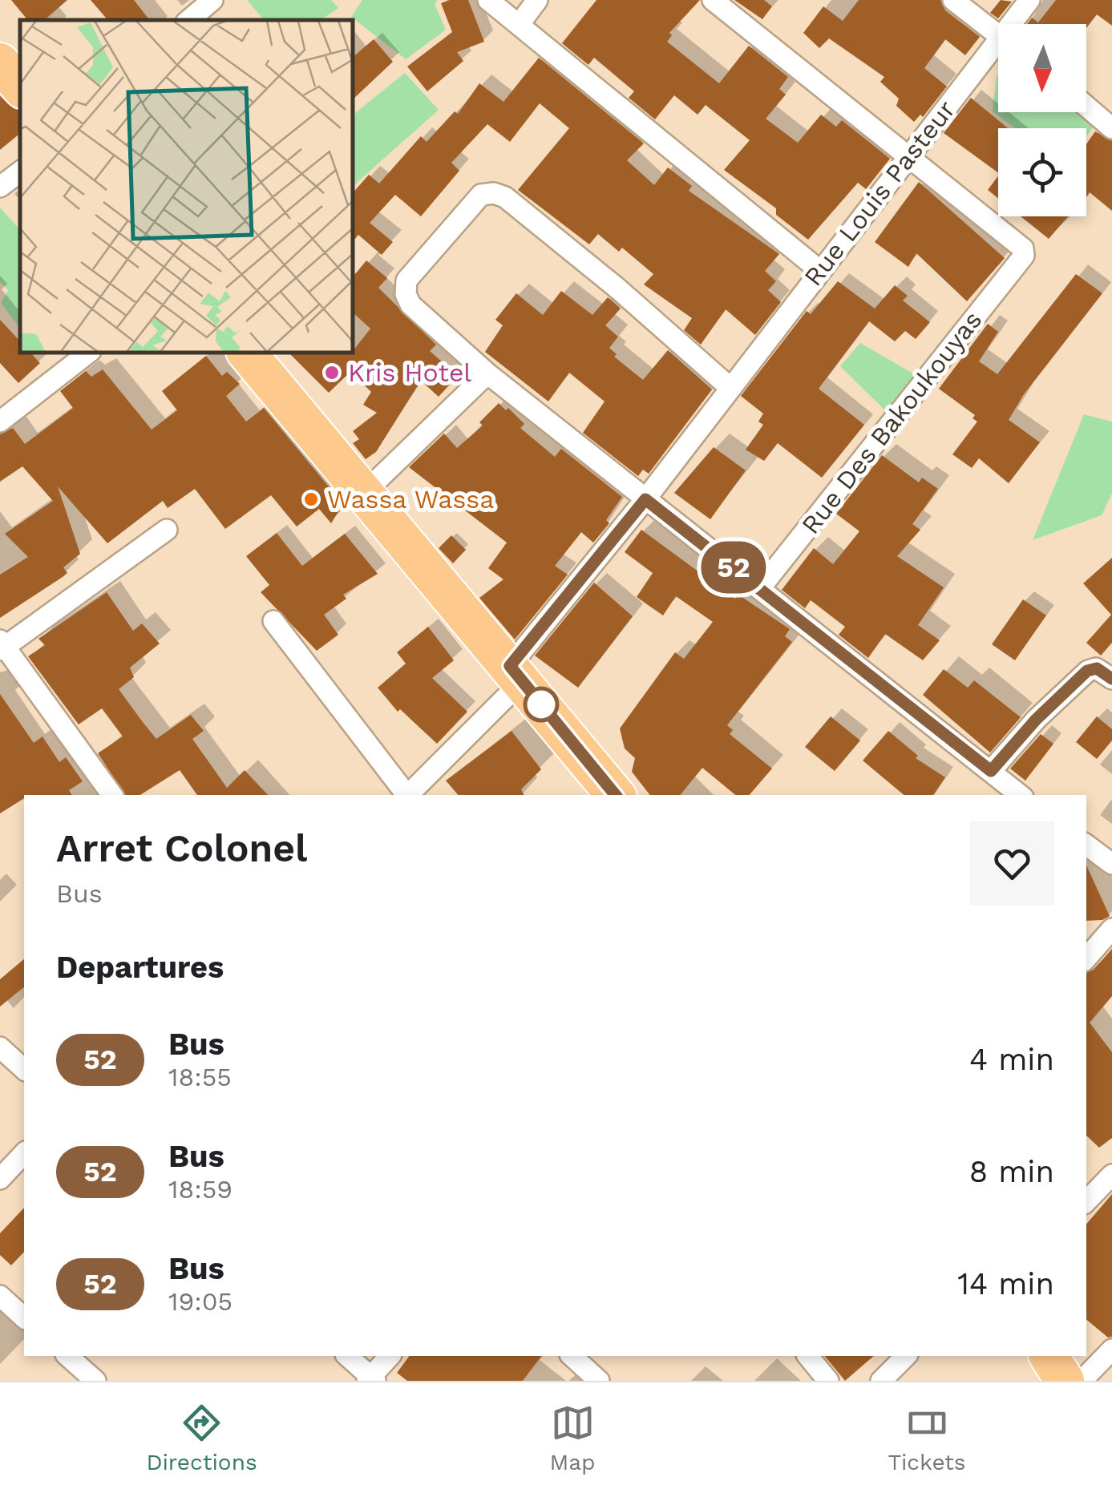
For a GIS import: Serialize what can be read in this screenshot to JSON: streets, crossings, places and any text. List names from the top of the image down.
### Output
{
  "streets": {
    "street": ["Rue Louis Pasteur", "Rue Des Bakoukouyas"]
  },
  "crossings": [
    ["Rue Louis Pasteur", "Rue Des Bakoukouyas"]
  ],
  "places": ["Kris Hotel", "Wassa Wassa"],
  "lines": ["bus line 52"],
  "north": "bottom",
  "page": {
    "on_map": "52",
    "heading": [
      ["Arret Colonel", "Bus"],
      "Departures"
    ],
    "list": [
      {
        "mark": "52",
        "name": "Bus",
        "note": "18:55",
        "value": "4 min"
      },
      {
        "mark": "52",
        "name": "Bus",
        "note": "18:59",
        "value": "8 min"
      },
      {
        "mark": "52",
        "name": "Bus",
        "note": "19:05",
        "value": "14 min"
      }
    ],
    "tabs": ["Directions", "Map", "Tickets"]
  }
}
